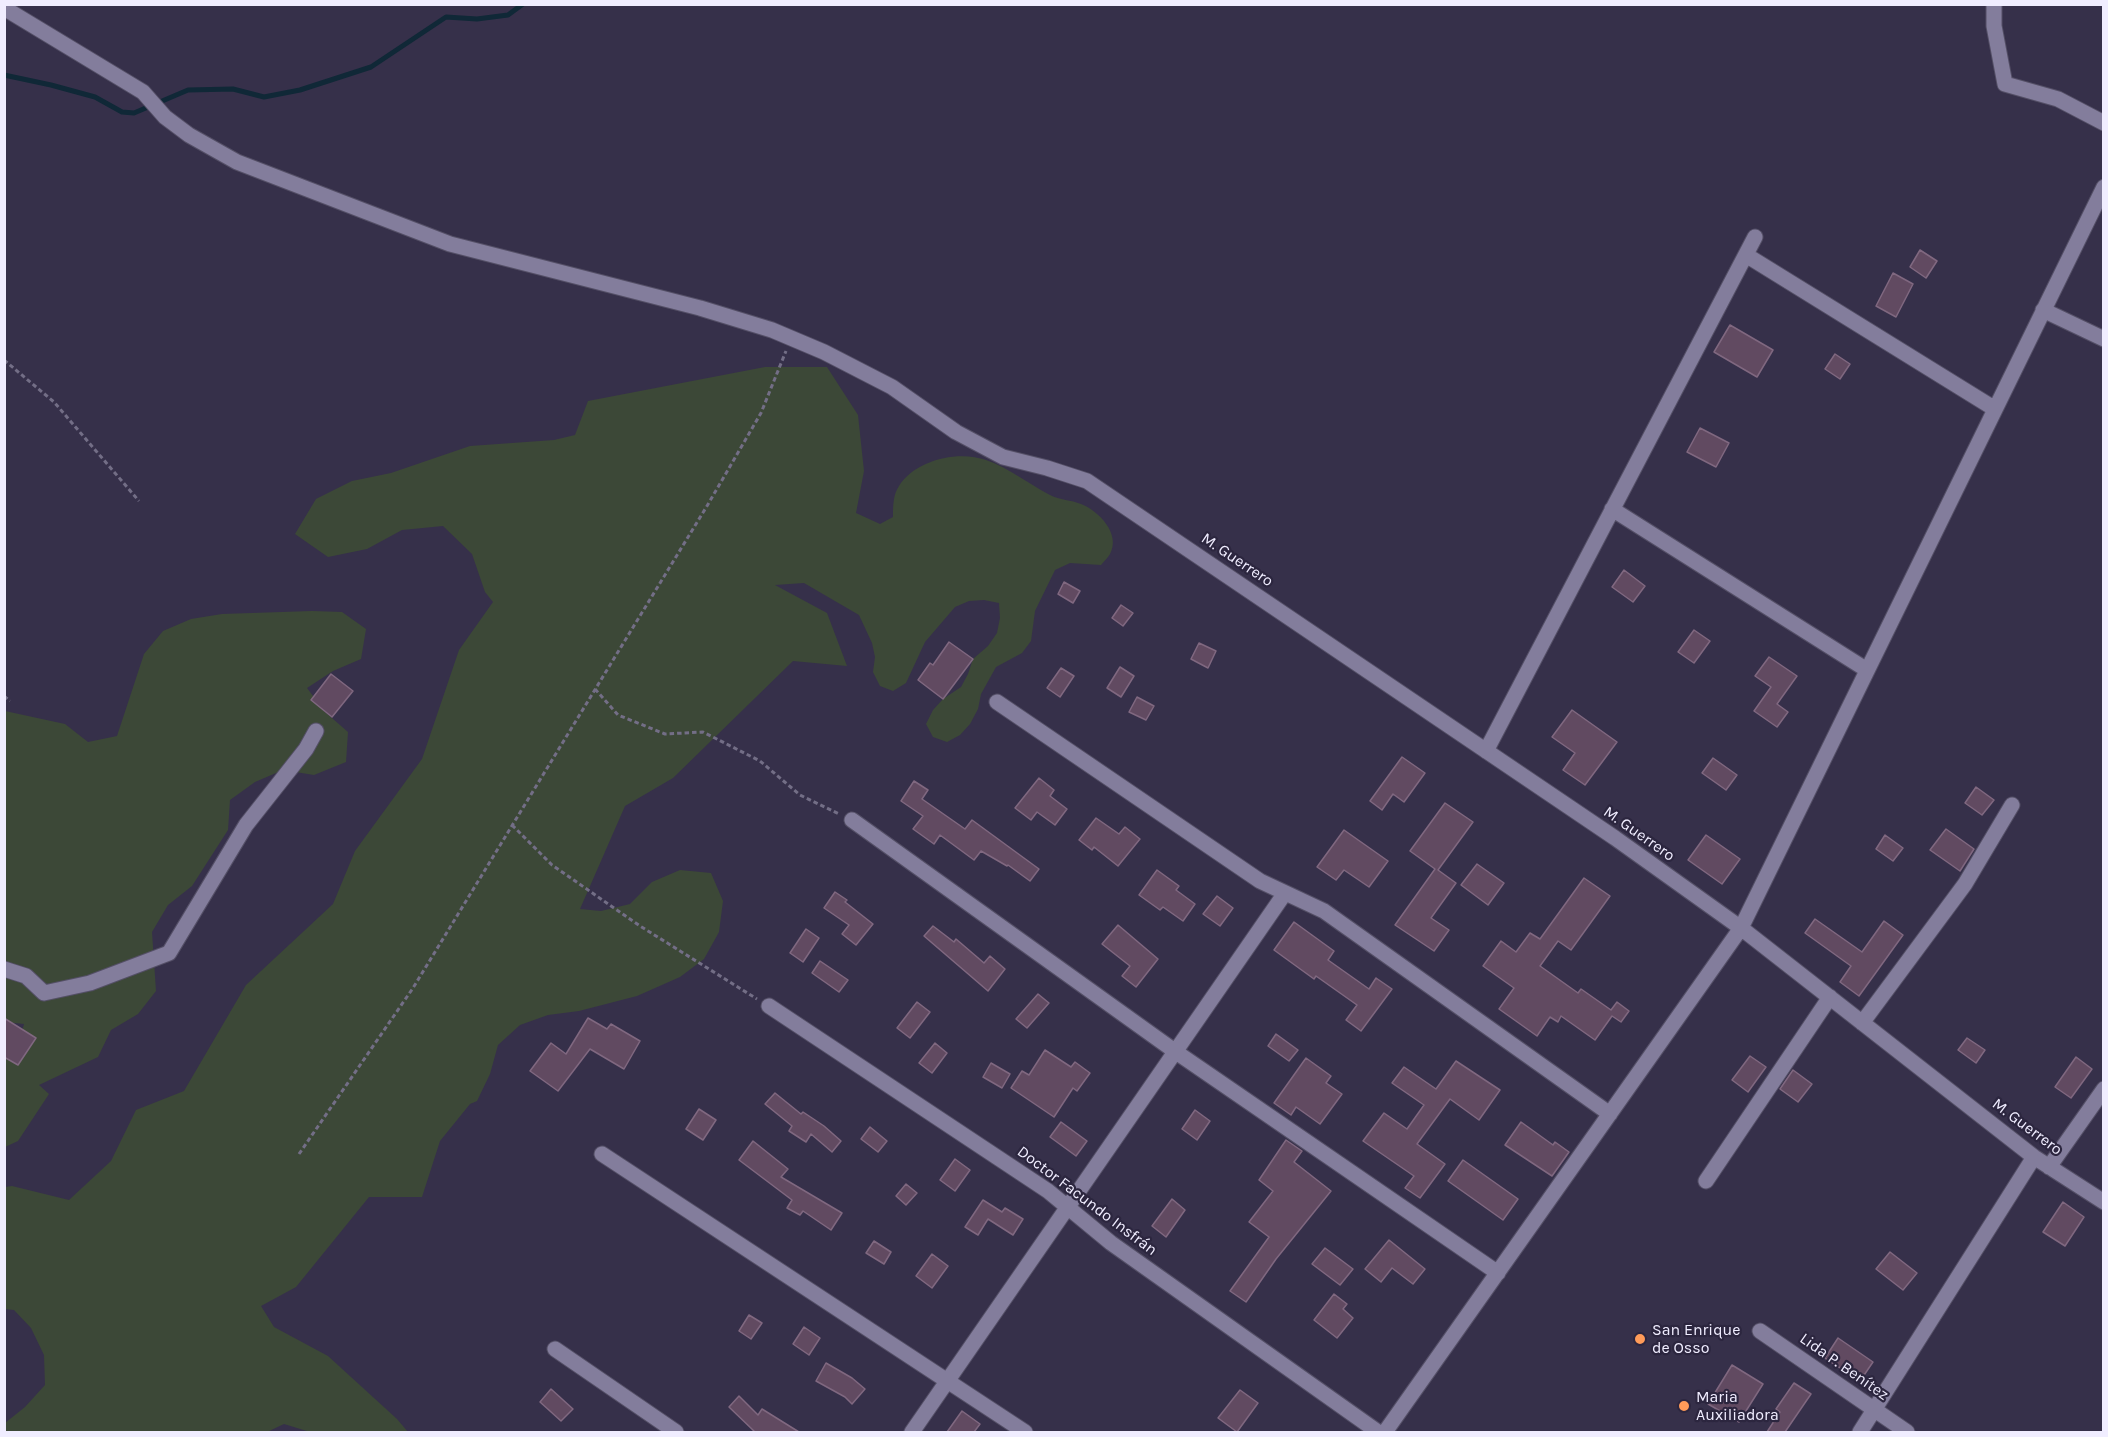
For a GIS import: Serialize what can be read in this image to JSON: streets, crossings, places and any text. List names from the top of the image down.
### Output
{
  "streets": {
    "street": ["M. Guerrero", "Doctor Facundo Insfrán", "Lida P. Benítez"]
  },
  "places": ["San Enrique de Osso", "Maria Auxiliadora"]
}
